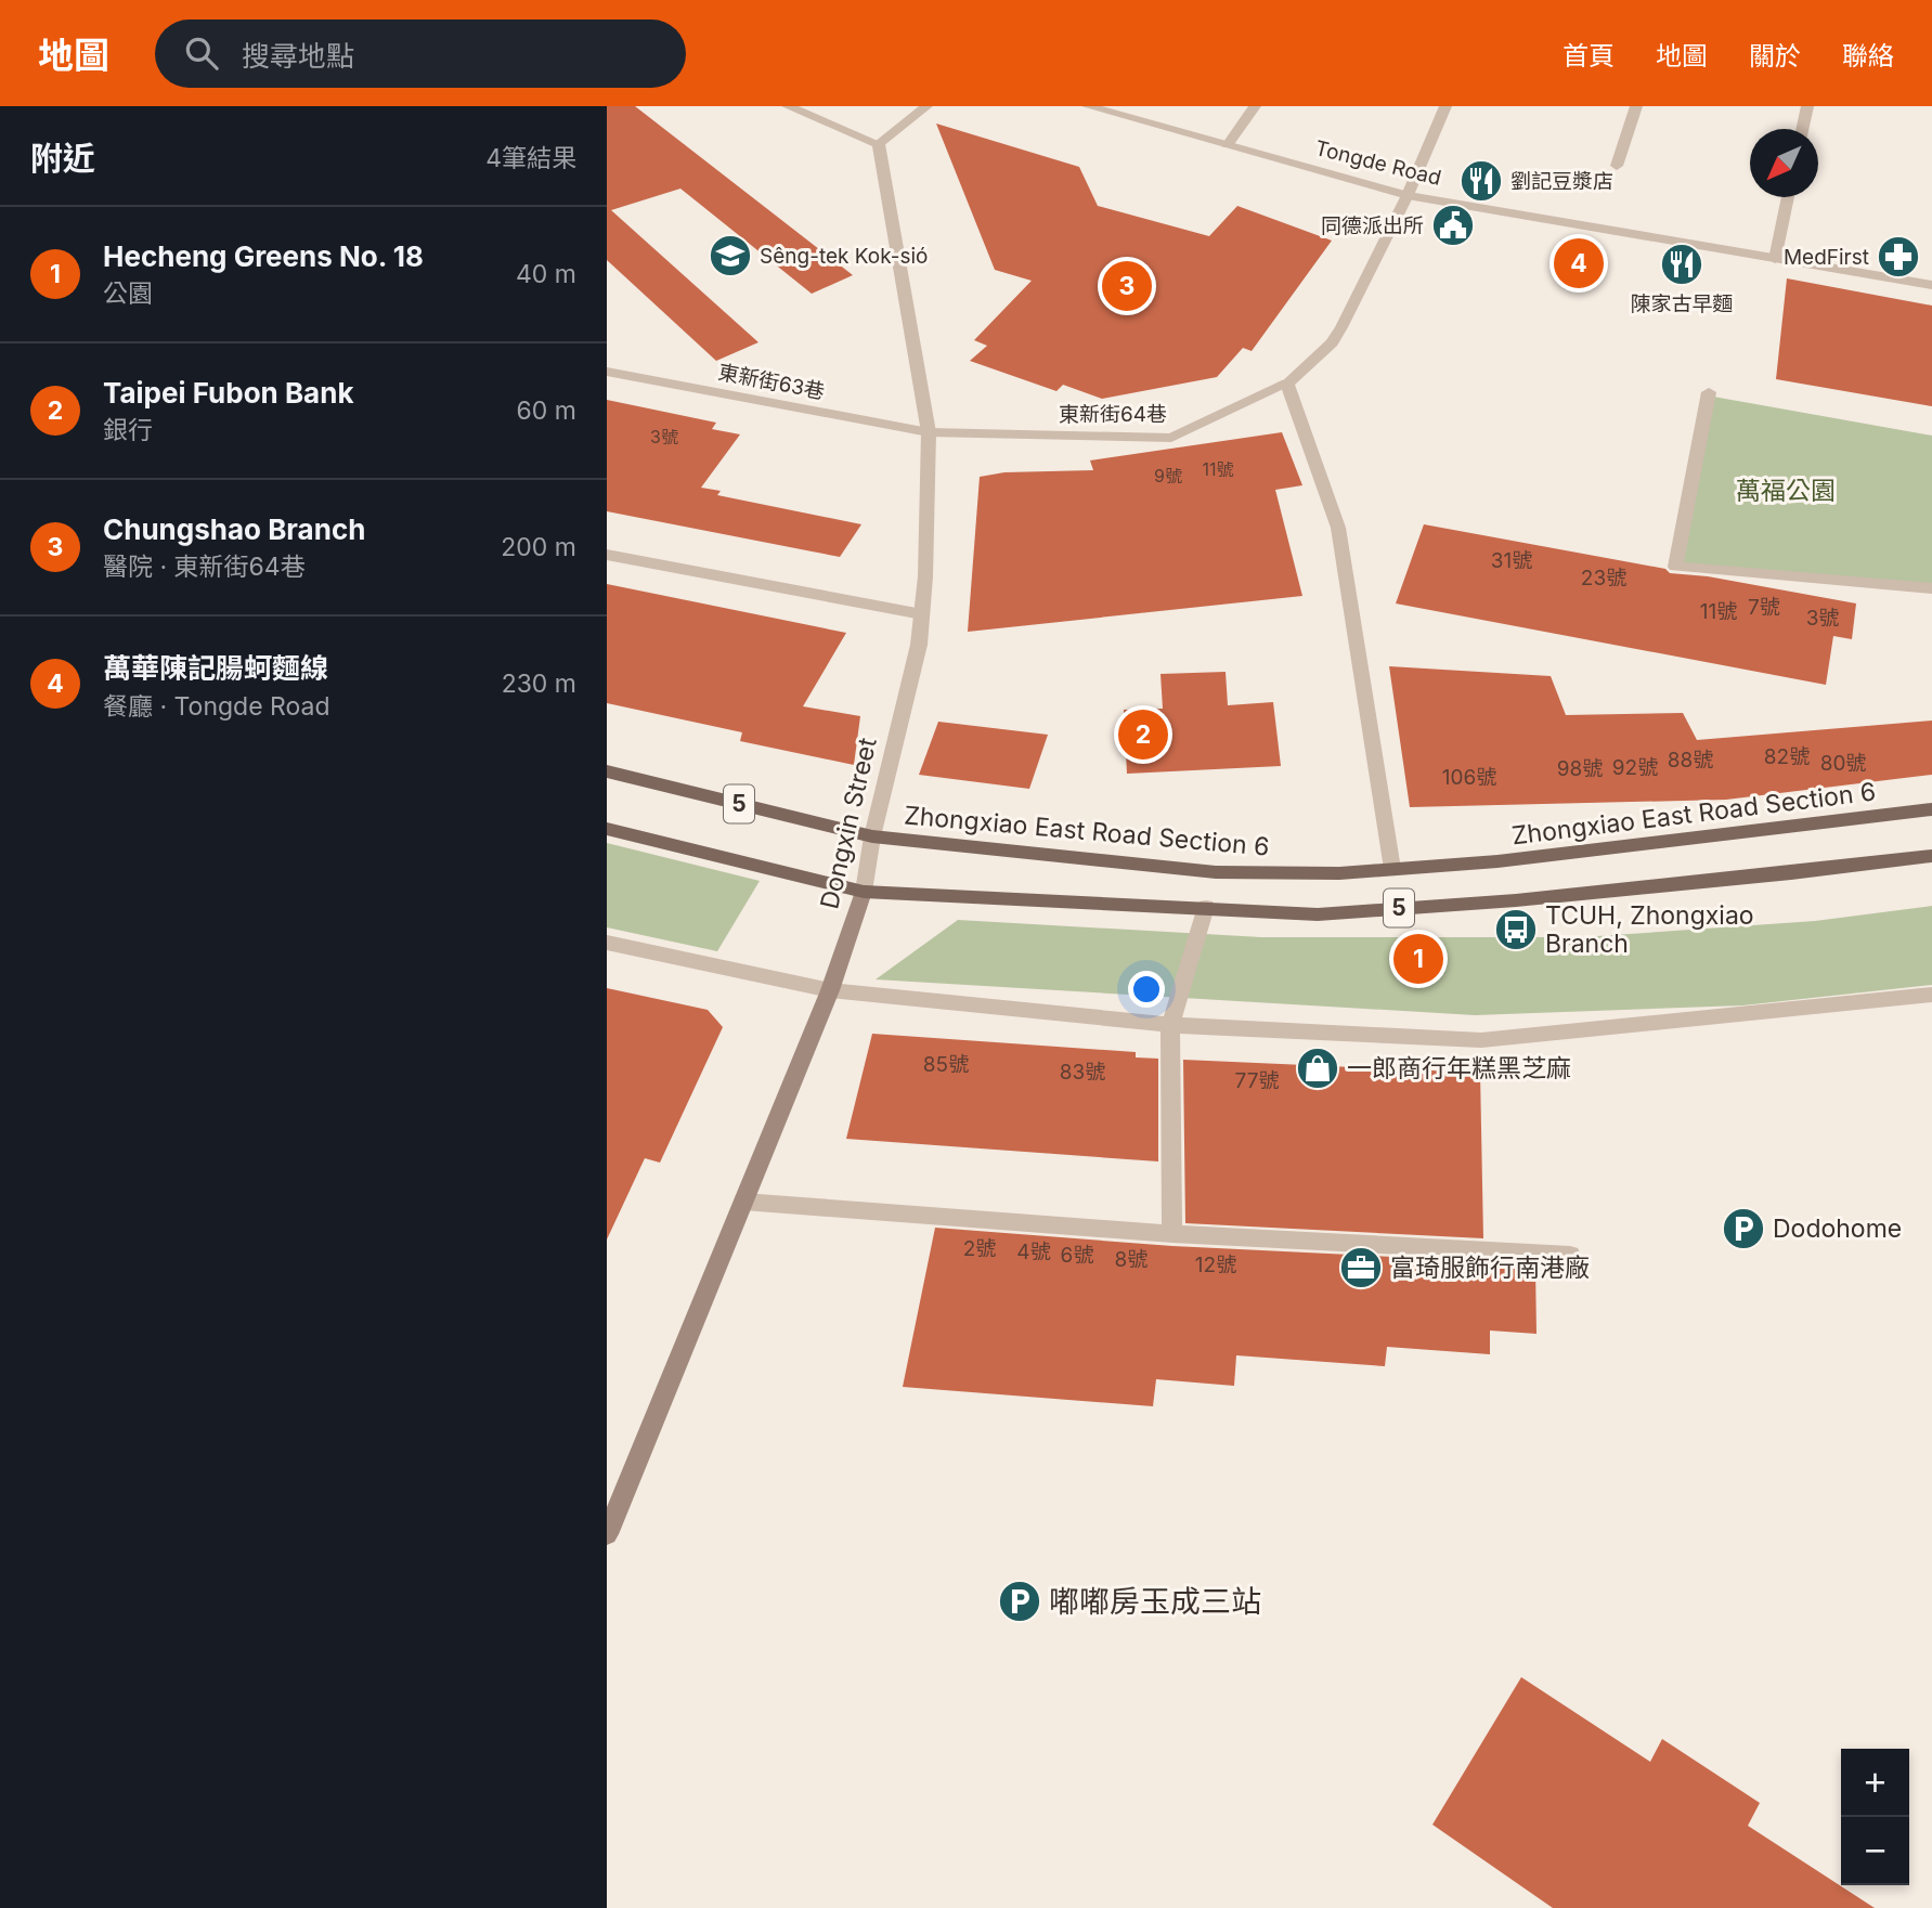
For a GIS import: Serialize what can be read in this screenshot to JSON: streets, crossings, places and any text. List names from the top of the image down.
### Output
{
  "streets": {
    "main road": ["5", "Zhongxiao East Road Section 6", "Dongxin Street"],
    "street": ["Tongde Road", "東新街63巷", "東新街64巷"]
  },
  "crossings": [
    ["Tongde Road", "東新街64巷"],
    ["東新街63巷", "東新街64巷"],
    ["東新街63巷", "Dongxin Street"],
    ["東新街64巷", "Dongxin Street"],
    ["5", "Dongxin Street"],
    ["Zhongxiao East Road Section 6", "Dongxin Street"]
  ],
  "parks": ["萬福公園"],
  "places": {
    "restaurant": ["劉記豆漿店", "陳家古早麵"],
    "public building": ["同德派出所"],
    "school or university": ["Sêng-tek Kok-sió"],
    "pharmacy": ["MedFirst"],
    "bus stop": ["TCUH, Zhongxiao Branch"],
    "shop": ["一郎商行年糕黑芝麻"],
    "parking": ["Dodohome", "嘟嘟房玉成三站"],
    "office": ["富琦服飾行南港廠"]
  },
  "house_numbers": [
    "3號",
    "11號",
    "9號",
    "31號",
    "23號",
    "7號",
    "11號",
    "3號",
    "82號",
    "88號",
    "80號",
    "92號",
    "98號",
    "106號",
    "85號",
    "83號",
    "77號",
    "2號",
    "4號",
    "6號",
    "8號",
    "12號"
  ],
  "north": "bottom left",
  "page": {
    "header": "地圖",
    "search": "搜尋地點",
    "nav": [
      "首頁",
      "地圖",
      "關於",
      "聯絡"
    ],
    "heading": ["附近", "4筆結果"],
    "list": [
      {
        "mark": "1",
        "name": "Hecheng Greens No. 18",
        "note": "公園",
        "value": "40 m"
      },
      {
        "mark": "2",
        "name": "Taipei Fubon Bank",
        "note": "銀行",
        "value": "60 m"
      },
      {
        "mark": "3",
        "name": "Chungshao Branch",
        "note": "醫院 · 東新街64巷",
        "value": "200 m"
      },
      {
        "mark": "4",
        "name": "萬華陳記腸蚵麵線",
        "note": "餐廳 · Tongde Road",
        "value": "230 m"
      }
    ],
    "pins": [
      "4",
      "3",
      "2",
      "1"
    ],
    "map_buttons": ["+", "−"]
  }
}
